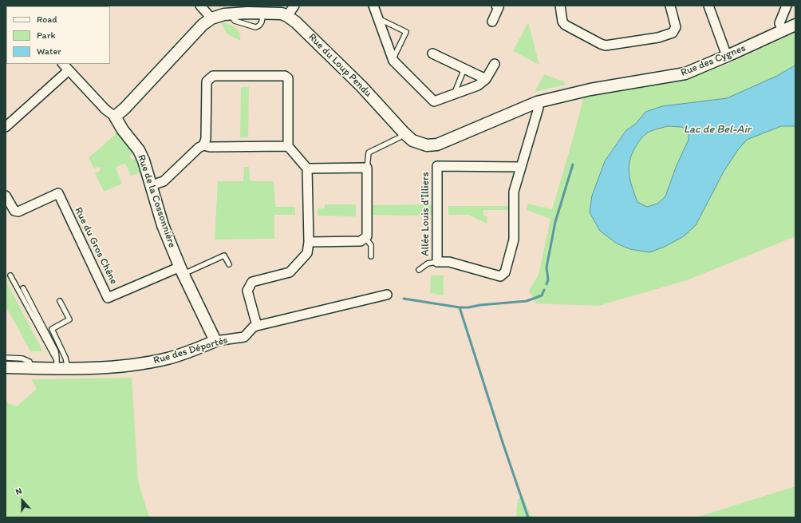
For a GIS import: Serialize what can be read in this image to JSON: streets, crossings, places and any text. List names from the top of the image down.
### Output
{
  "streets": {
    "street": [
      "Rue des Cygnes",
      "Rue du Loup Pendu",
      "Rue de la Cossonnière",
      "Allée Louis d'Illiers",
      "Rue du Gros Chêne",
      "Rue des Déportés"
    ]
  },
  "crossings": [
    ["Rue des Cygnes", "Rue du Loup Pendu"],
    ["Rue du Loup Pendu", "Rue de la Cossonnière"],
    ["Rue du Loup Pendu", "Allée Louis d'Illiers"],
    ["Rue de la Cossonnière", "Rue du Gros Chêne"],
    ["Rue de la Cossonnière", "Rue des Déportés"]
  ],
  "water": ["Lac de Bel-Air"],
  "legend": ["Road", "Park", "Water"],
  "north": "top"
}
